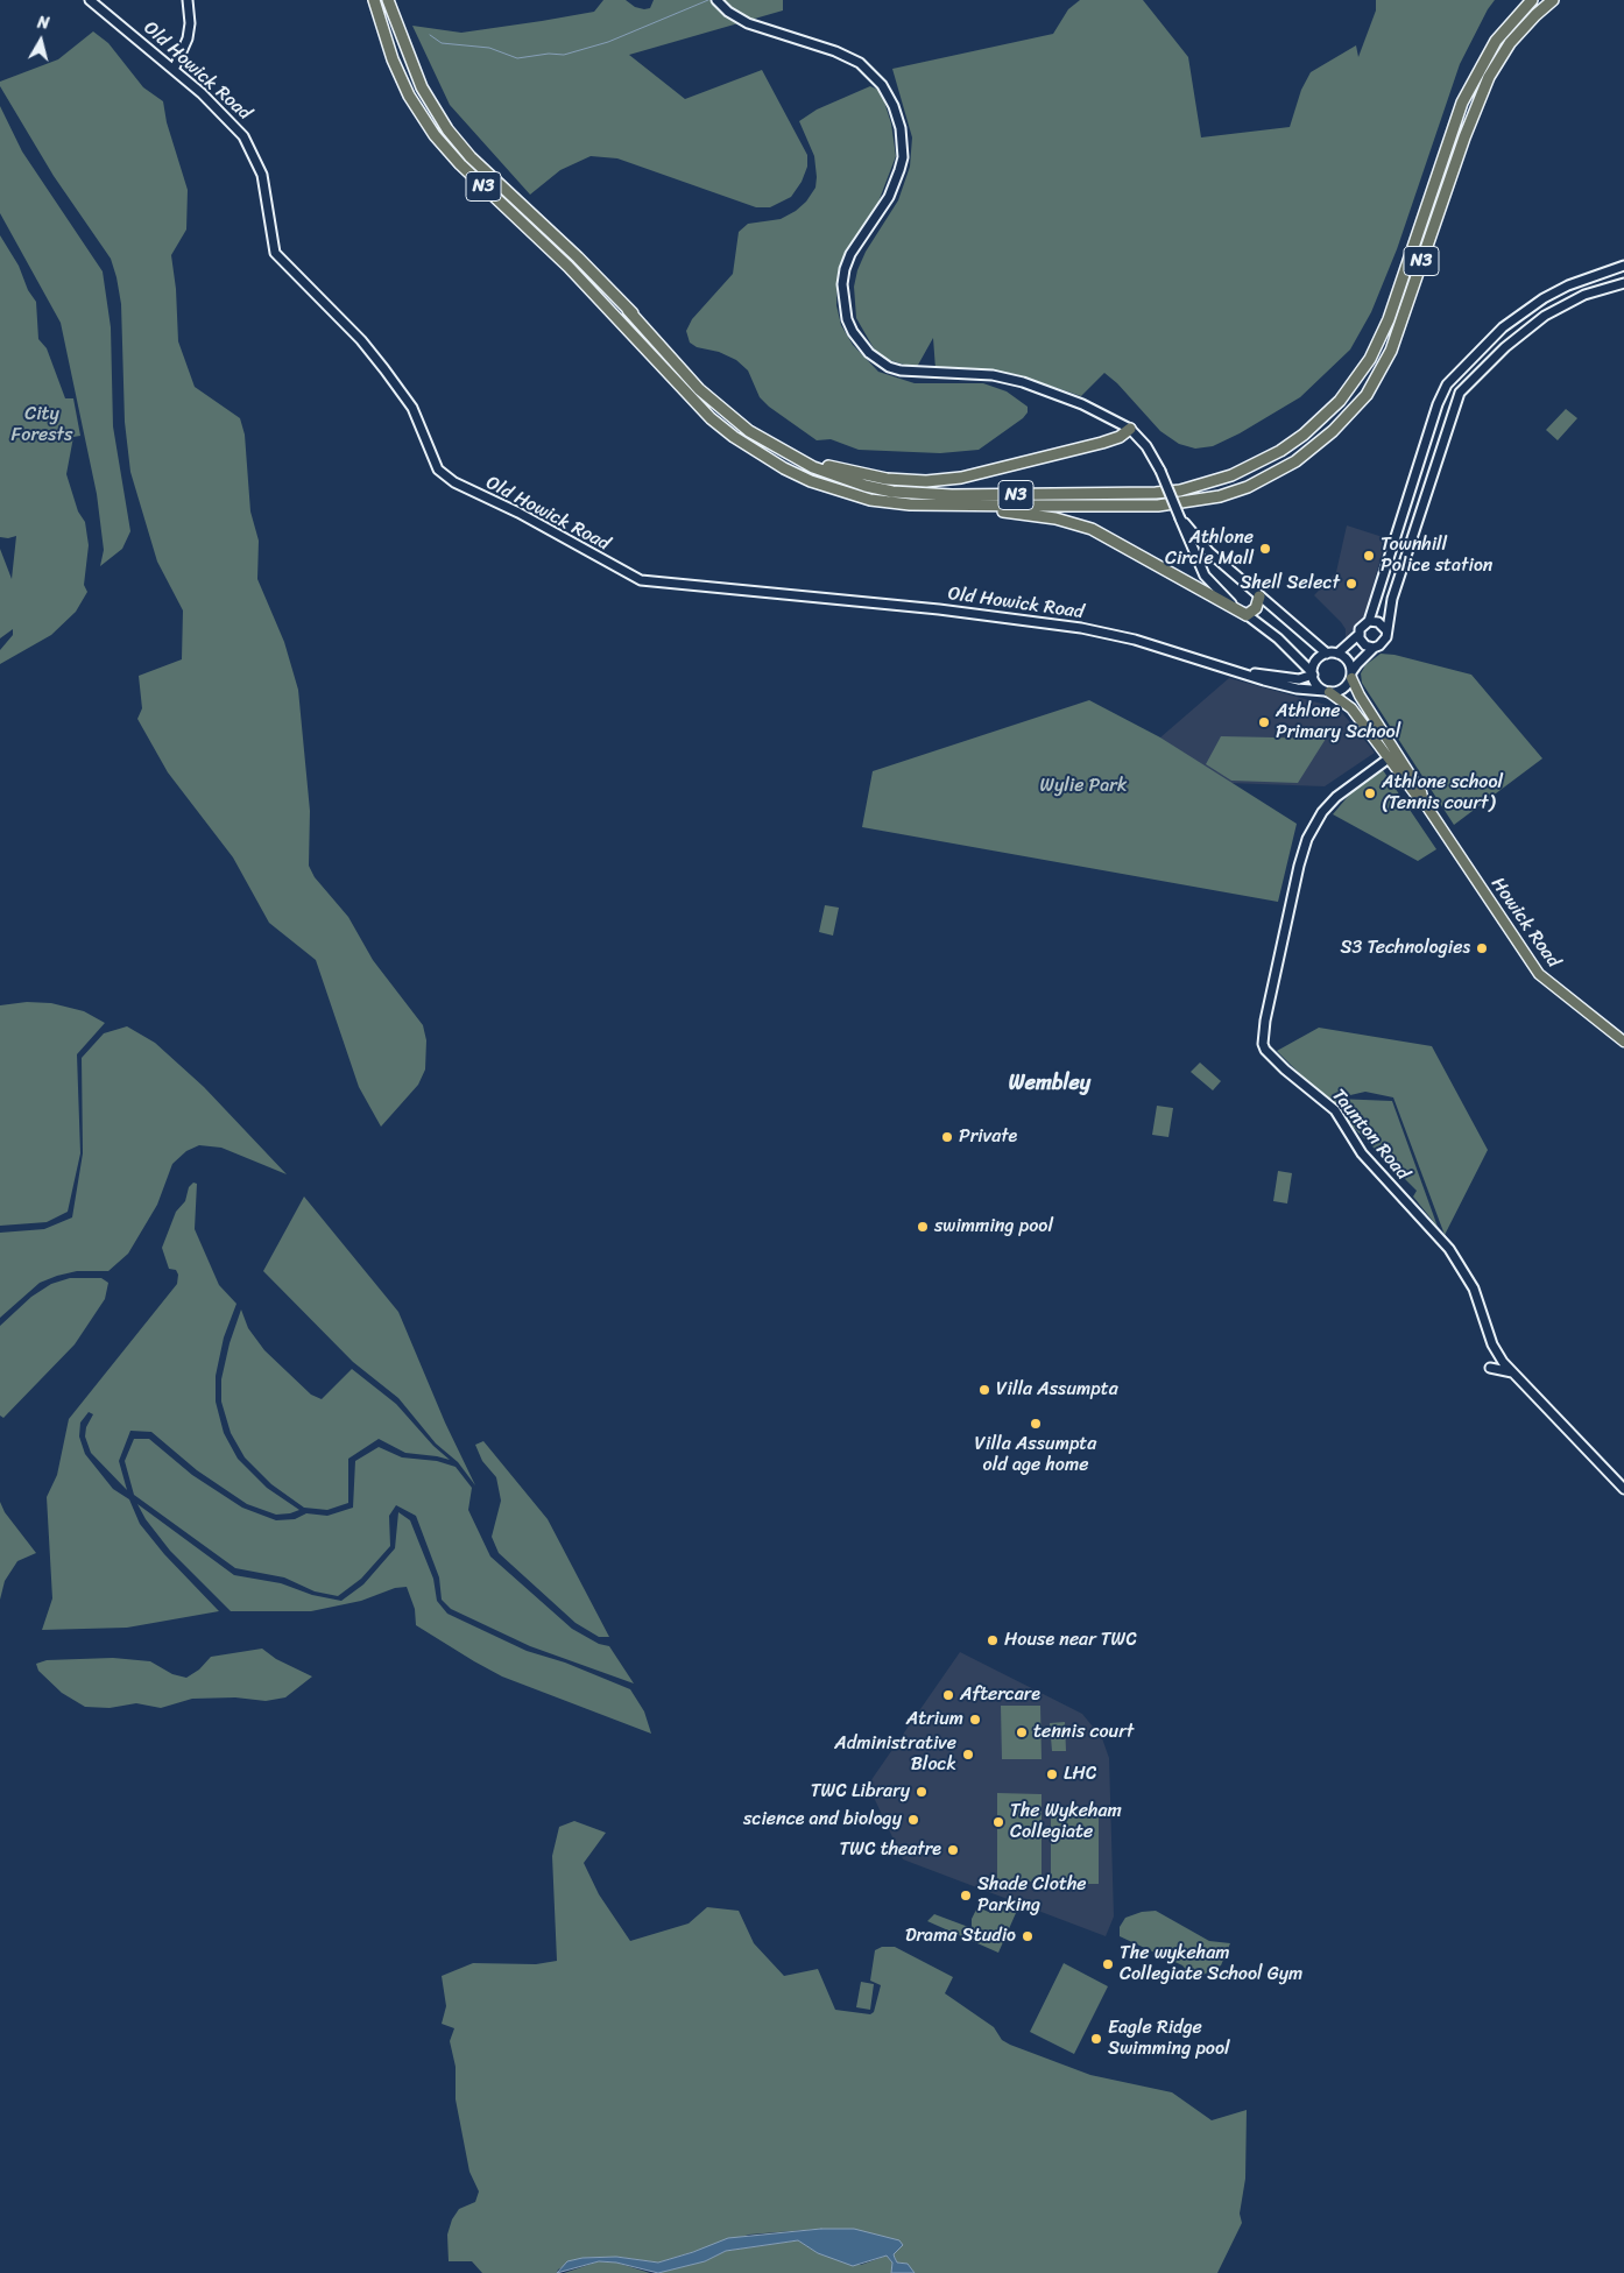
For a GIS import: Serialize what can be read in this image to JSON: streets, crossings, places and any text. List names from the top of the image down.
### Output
{
  "streets": {
    "highway": ["N3"],
    "main road": ["Howick Road"],
    "street": ["Old Howick Road", "Taunton Road"]
  },
  "crossings": [
    ["Old Howick Road", "Howick Road"],
    ["Howick Road", "Taunton Road"]
  ],
  "districts": ["Wembley"],
  "parks": ["City Forests", "Wylie Park"],
  "places": [
    "Athlone Circle Mall",
    "Townhill Police station",
    "Shell Select",
    "Athlone Primary School",
    "Athlone school (Tennis court)",
    "S3 Technologies",
    "Private",
    "swimming pool",
    "Villa Assumpta",
    "Villa Assumpta old age home",
    "House near TWC",
    "Aftercare",
    "Atrium",
    "tennis court",
    "Administrative Block",
    "LHC",
    "TWC Library",
    "science and biology",
    "The Wykeham Collegiate",
    "TWC theatre",
    "Shade Clothe Parking",
    "Drama Studio",
    "The wykeham Collegiate School Gym",
    "Eagle Ridge Swimming pool"
  ],
  "north": "top"
}
